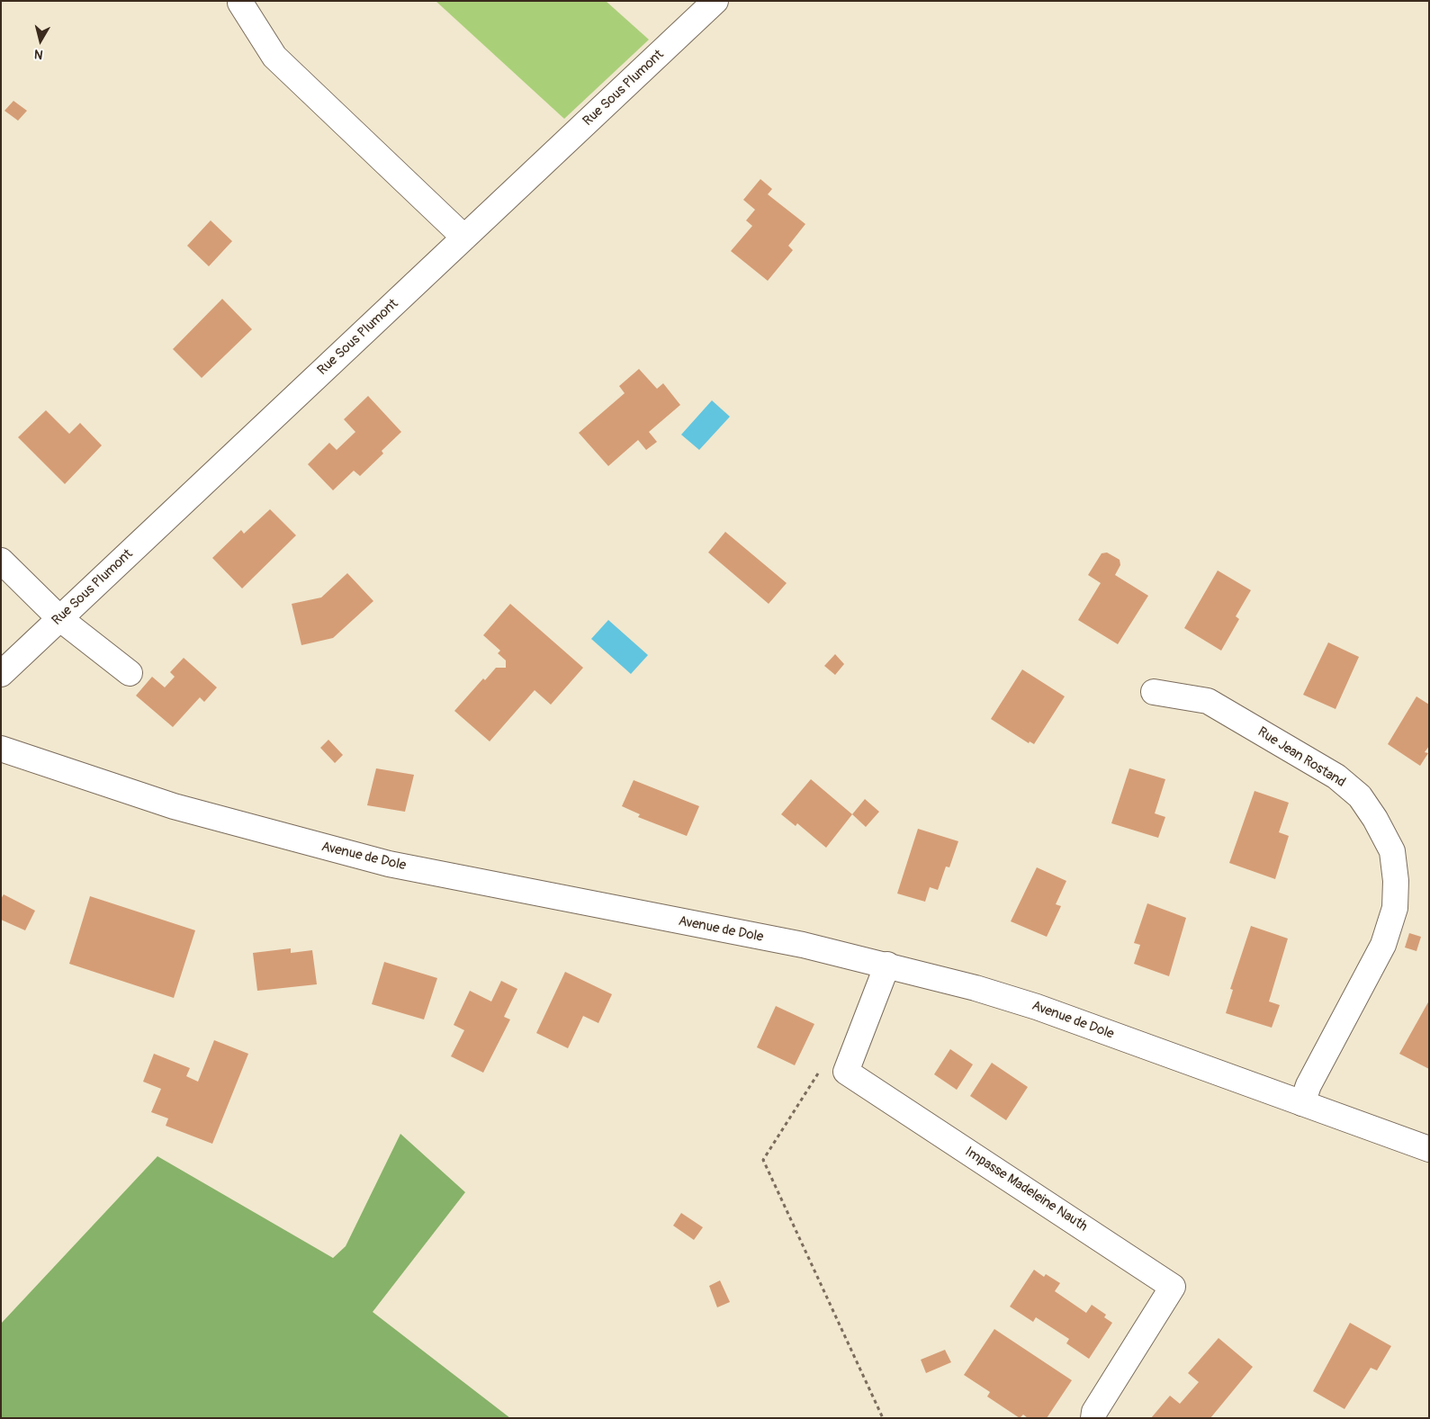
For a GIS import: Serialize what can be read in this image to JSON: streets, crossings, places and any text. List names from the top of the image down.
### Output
{
  "streets": {
    "street": [
      "Rue Sous Plumont",
      "Rue Jean Rostand",
      "Avenue de Dole",
      "Impasse Madeleine Nauth"
    ]
  },
  "crossings": [
    ["Rue Jean Rostand", "Avenue de Dole"],
    ["Avenue de Dole", "Impasse Madeleine Nauth"]
  ],
  "north": "bottom"
}
